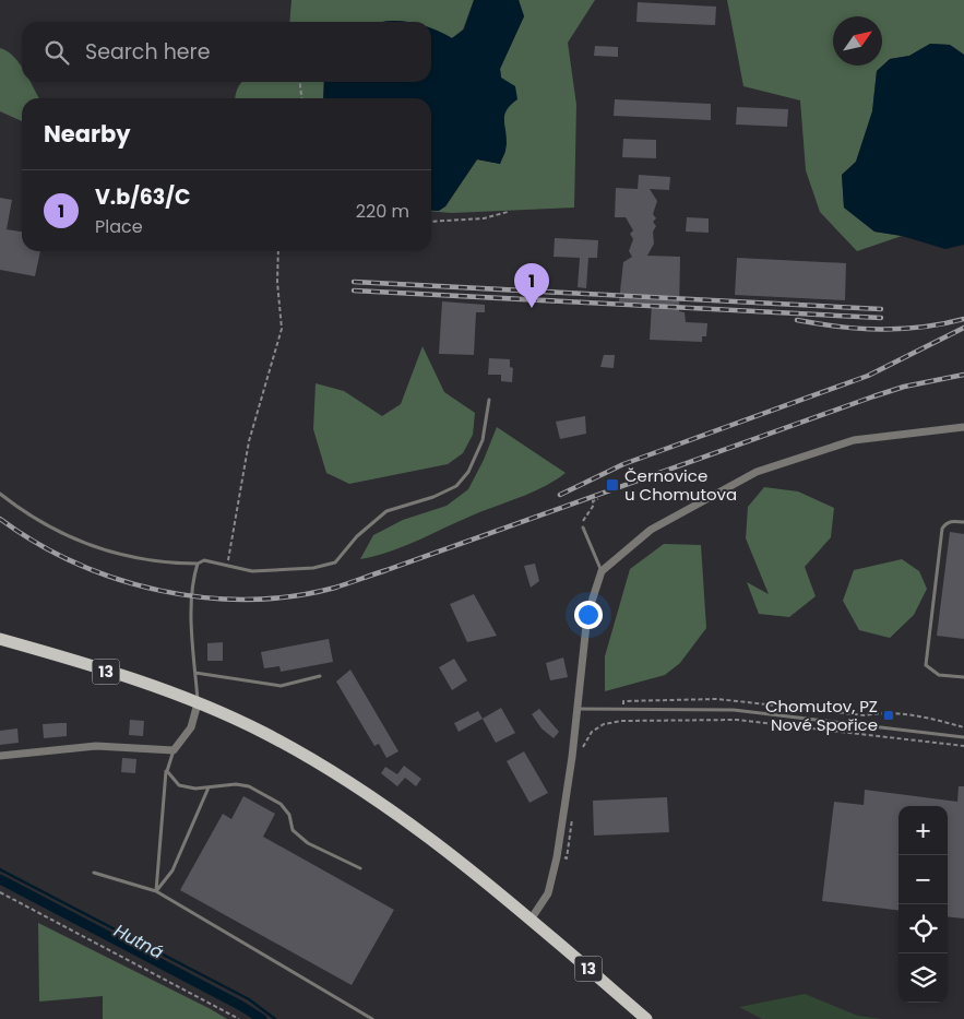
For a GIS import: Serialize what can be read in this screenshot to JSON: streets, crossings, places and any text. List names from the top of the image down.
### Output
{
  "streets": {
    "main road": ["13"]
  },
  "water": ["Hutná"],
  "places": {
    "transit": ["Černovice u Chomutova", "Chomutov, PZ Nové Spořice"]
  },
  "north": "top right",
  "page": {
    "search": "Search here",
    "heading": "Nearby",
    "list": [
      {
        "mark": "1",
        "name": "V.b/63/C",
        "note": "Place",
        "value": "220 m"
      }
    ],
    "pins": "1",
    "map_buttons": ["+", "−"]
  }
}
